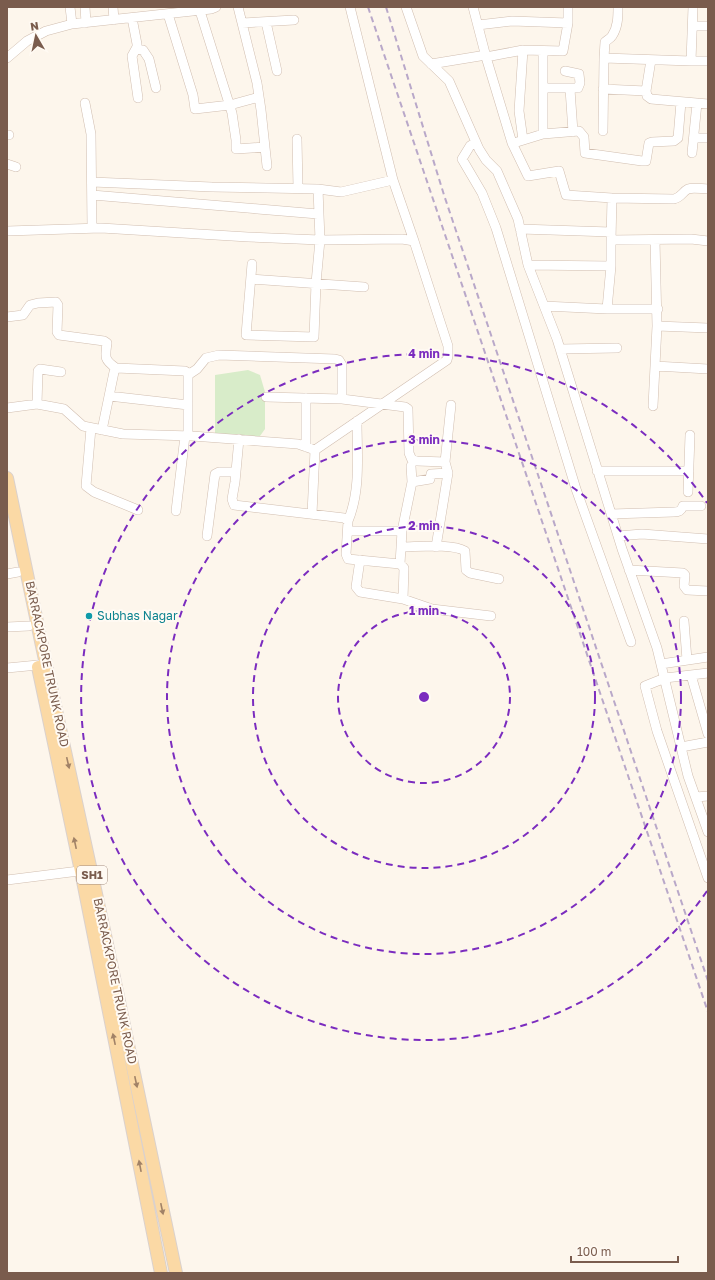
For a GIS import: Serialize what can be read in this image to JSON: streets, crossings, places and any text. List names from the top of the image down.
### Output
{
  "streets": {
    "main road": ["BARRACKPORE TRUNK ROAD", "SH1"]
  },
  "places": ["Subhas Nagar"],
  "scale_bar": "100 m",
  "north": "top",
  "rings": [
    "4 min",
    "3 min",
    "2 min",
    "1 min"
  ]
}
